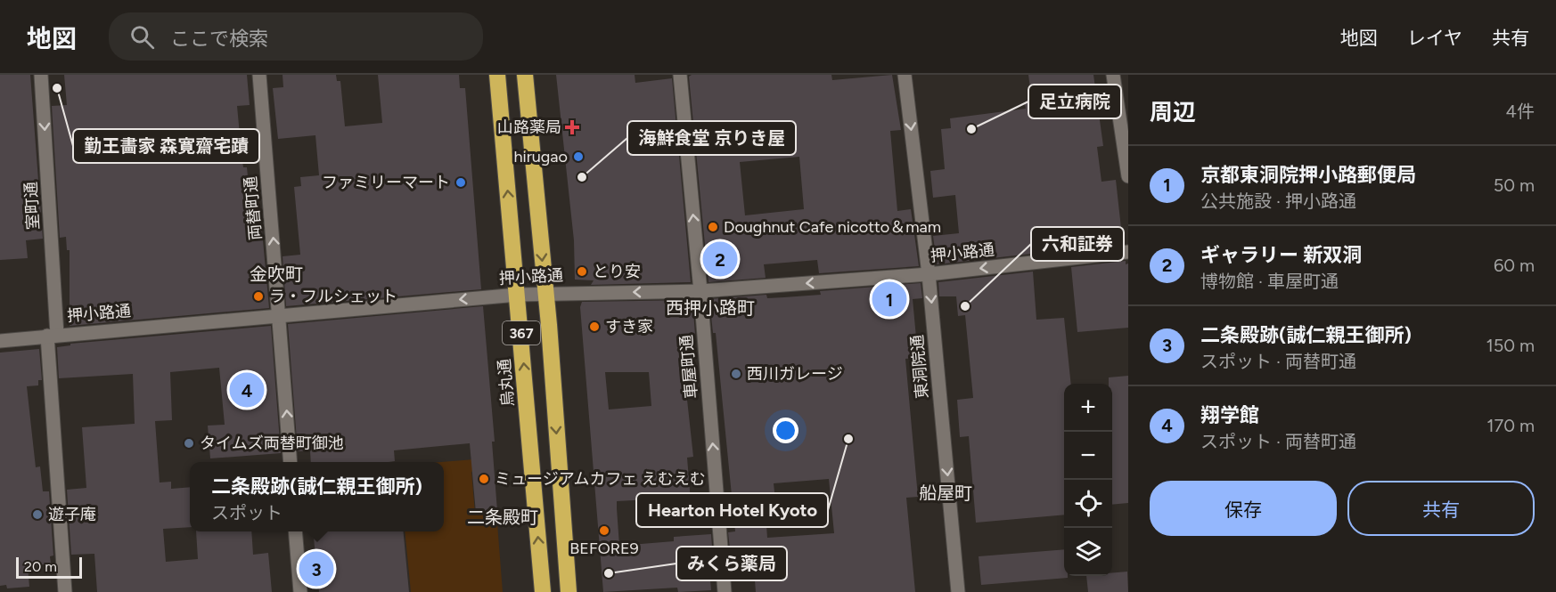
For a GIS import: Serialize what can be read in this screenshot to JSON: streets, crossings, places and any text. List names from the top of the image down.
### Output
{
  "streets": {
    "highway": ["367", "烏丸通"],
    "street": [
      "室町通",
      "両替町通",
      "押小路通",
      "車屋町通",
      "東洞院通"
    ]
  },
  "crossings": [
    ["室町通", "押小路通"],
    ["両替町通", "押小路通"],
    ["押小路通", "367"],
    ["押小路通", "車屋町通"],
    ["押小路通", "東洞院通"],
    ["押小路通", "烏丸通"]
  ],
  "one_way": [
    "室町通",
    "両替町通",
    "押小路通",
    "車屋町通",
    "東洞院通"
  ],
  "districts": [
    "金吹町",
    "西押小路町",
    "船屋町",
    "二条殿町"
  ],
  "places": {
    "other": [
      "勤王畵家 森寛齋宅蹟",
      "足立病院",
      "hirugao",
      "海鮮食堂 京りき屋",
      "ファミリーマート",
      "Doughnut Cafe nicotto＆mam",
      "とり安",
      "ラ・フルシェット",
      "六和証券",
      "すき家",
      "西川ガレージ",
      "Hearton Hotel Kyoto",
      "タイムズ両替町御池",
      "ミュージアムカフェ えむえむ",
      "遊子庵",
      "BEFORE9",
      "みくら薬局"
    ],
    "health": ["山路薬局"]
  },
  "scale_bar": "20 m",
  "page": {
    "header": "地図",
    "search": "ここで検索",
    "nav": ["地図", "レイヤ", "共有"],
    "heading": ["周辺", "4件"],
    "list": [
      {
        "mark": "1",
        "name": "京都東洞院押小路郵便局",
        "note": "公共施設 · 押小路通",
        "value": "50 m"
      },
      {
        "mark": "2",
        "name": "ギャラリー 新双洞",
        "note": "博物館 · 車屋町通",
        "value": "60 m"
      },
      {
        "mark": "3",
        "name": "二条殿跡(誠仁親王御所)",
        "note": "スポット · 両替町通",
        "value": "150 m"
      },
      {
        "mark": "4",
        "name": "翔学館",
        "note": "スポット · 両替町通",
        "value": "170 m"
      }
    ],
    "pins": [
      "2",
      "1",
      "4",
      "3"
    ],
    "map_buttons": ["+", "−"],
    "popup": ["二条殿跡(誠仁親王御所)", "スポット"],
    "buttons": ["保存", "共有"],
    "scale": "20 m"
  }
}
